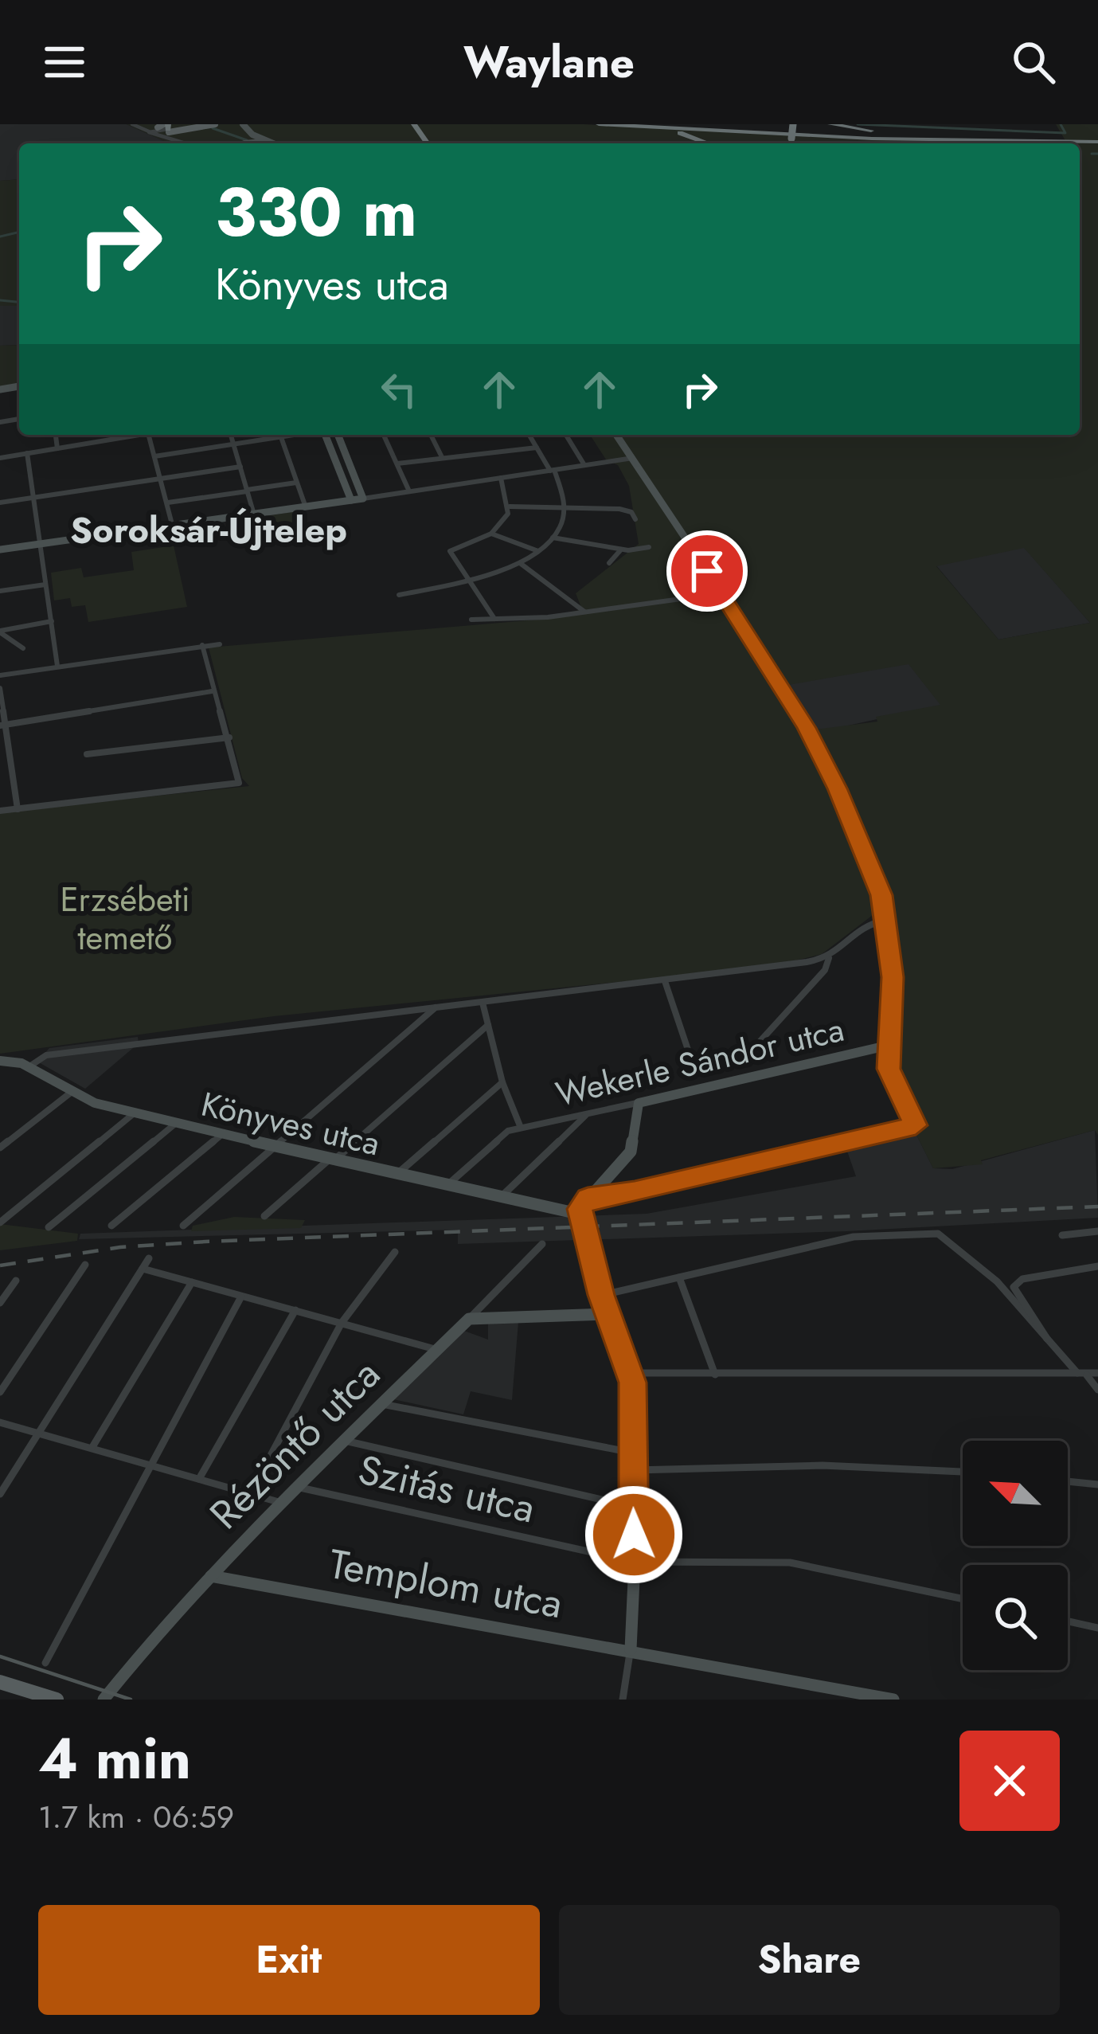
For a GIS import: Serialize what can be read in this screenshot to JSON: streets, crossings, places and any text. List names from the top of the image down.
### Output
{
  "streets": {
    "main road": [
      "Wekerle Sándor utca",
      "Könyves utca",
      "Rézöntő utca",
      "Templom utca"
    ],
    "street": ["Szitás utca"]
  },
  "crossings": [
    ["Rézöntő utca", "Szitás utca"],
    ["Rézöntő utca", "Templom utca"]
  ],
  "districts": ["Soroksár-Újtelep"],
  "parks": ["Erzsébeti temető"],
  "north": "top left",
  "page": {
    "header": "Waylane",
    "turn": ["330 m", "Könyves utca"],
    "heading": ["4 min", "1.7 km · 06:59"],
    "buttons": ["Exit", "Share"]
  }
}
